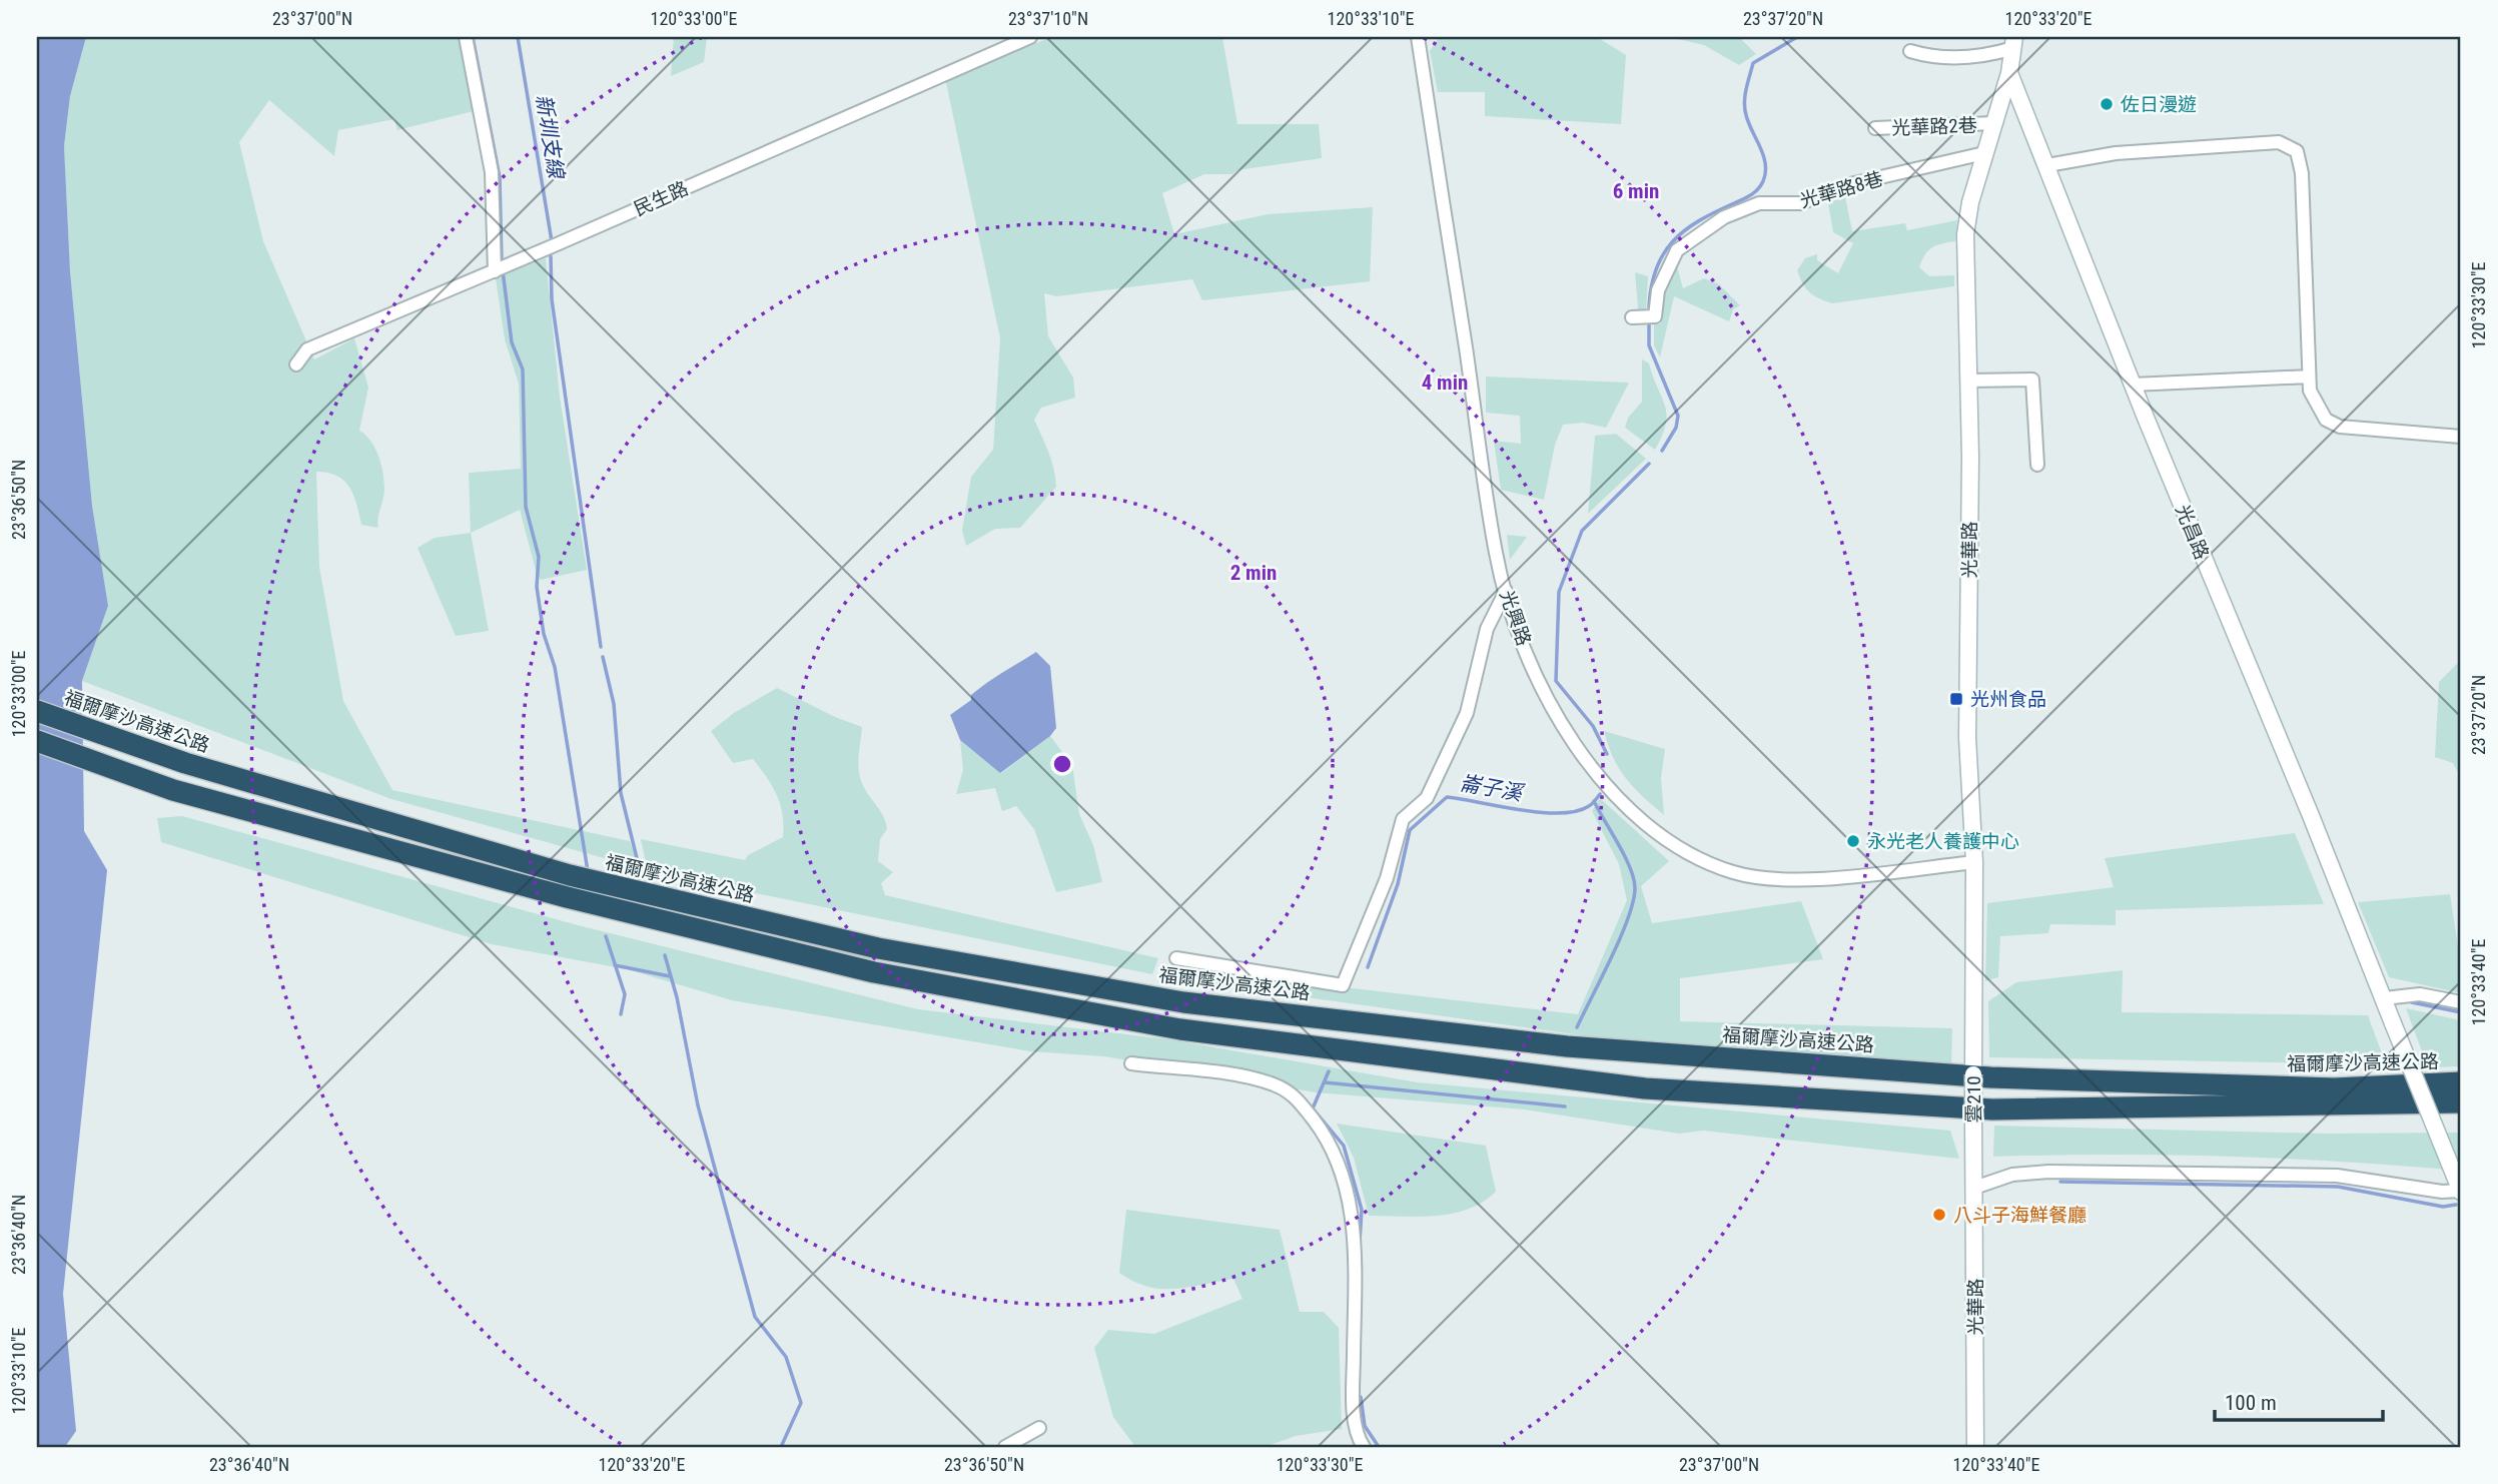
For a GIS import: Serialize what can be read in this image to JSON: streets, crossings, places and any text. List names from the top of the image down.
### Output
{
  "streets": {
    "highway": ["福爾摩沙高速公路"],
    "street": [
      "光華路2巷",
      "光華路8巷",
      "民生路",
      "光昌路",
      "光華路",
      "光興路",
      "雲210"
    ]
  },
  "crossings": [
    ["光華路2巷", "光華路"],
    ["光華路8巷", "光華路"],
    ["光昌路", "光華路"],
    ["光昌路", "雲210"],
    ["光華路", "光興路"],
    ["光華路", "雲210"]
  ],
  "water": ["新圳支線", "崙子溪"],
  "places": {
    "other": ["佐日漫遊", "永光老人養護中心", "八斗子海鮮餐廳"],
    "transit": ["光州食品"]
  },
  "scale_bar": "100 m",
  "coordinates": [
    "23°37'00\"N",
    "120°33'00\"E",
    "23°37'10\"N",
    "120°33'10\"E",
    "23°37'20\"N",
    "120°33'20\"E",
    "120°33'30\"E",
    "23°36'50\"N",
    "120°33'40\"E",
    "23°36'40\"N"
  ],
  "rings": ["6 min", "4 min", "2 min"]
}
